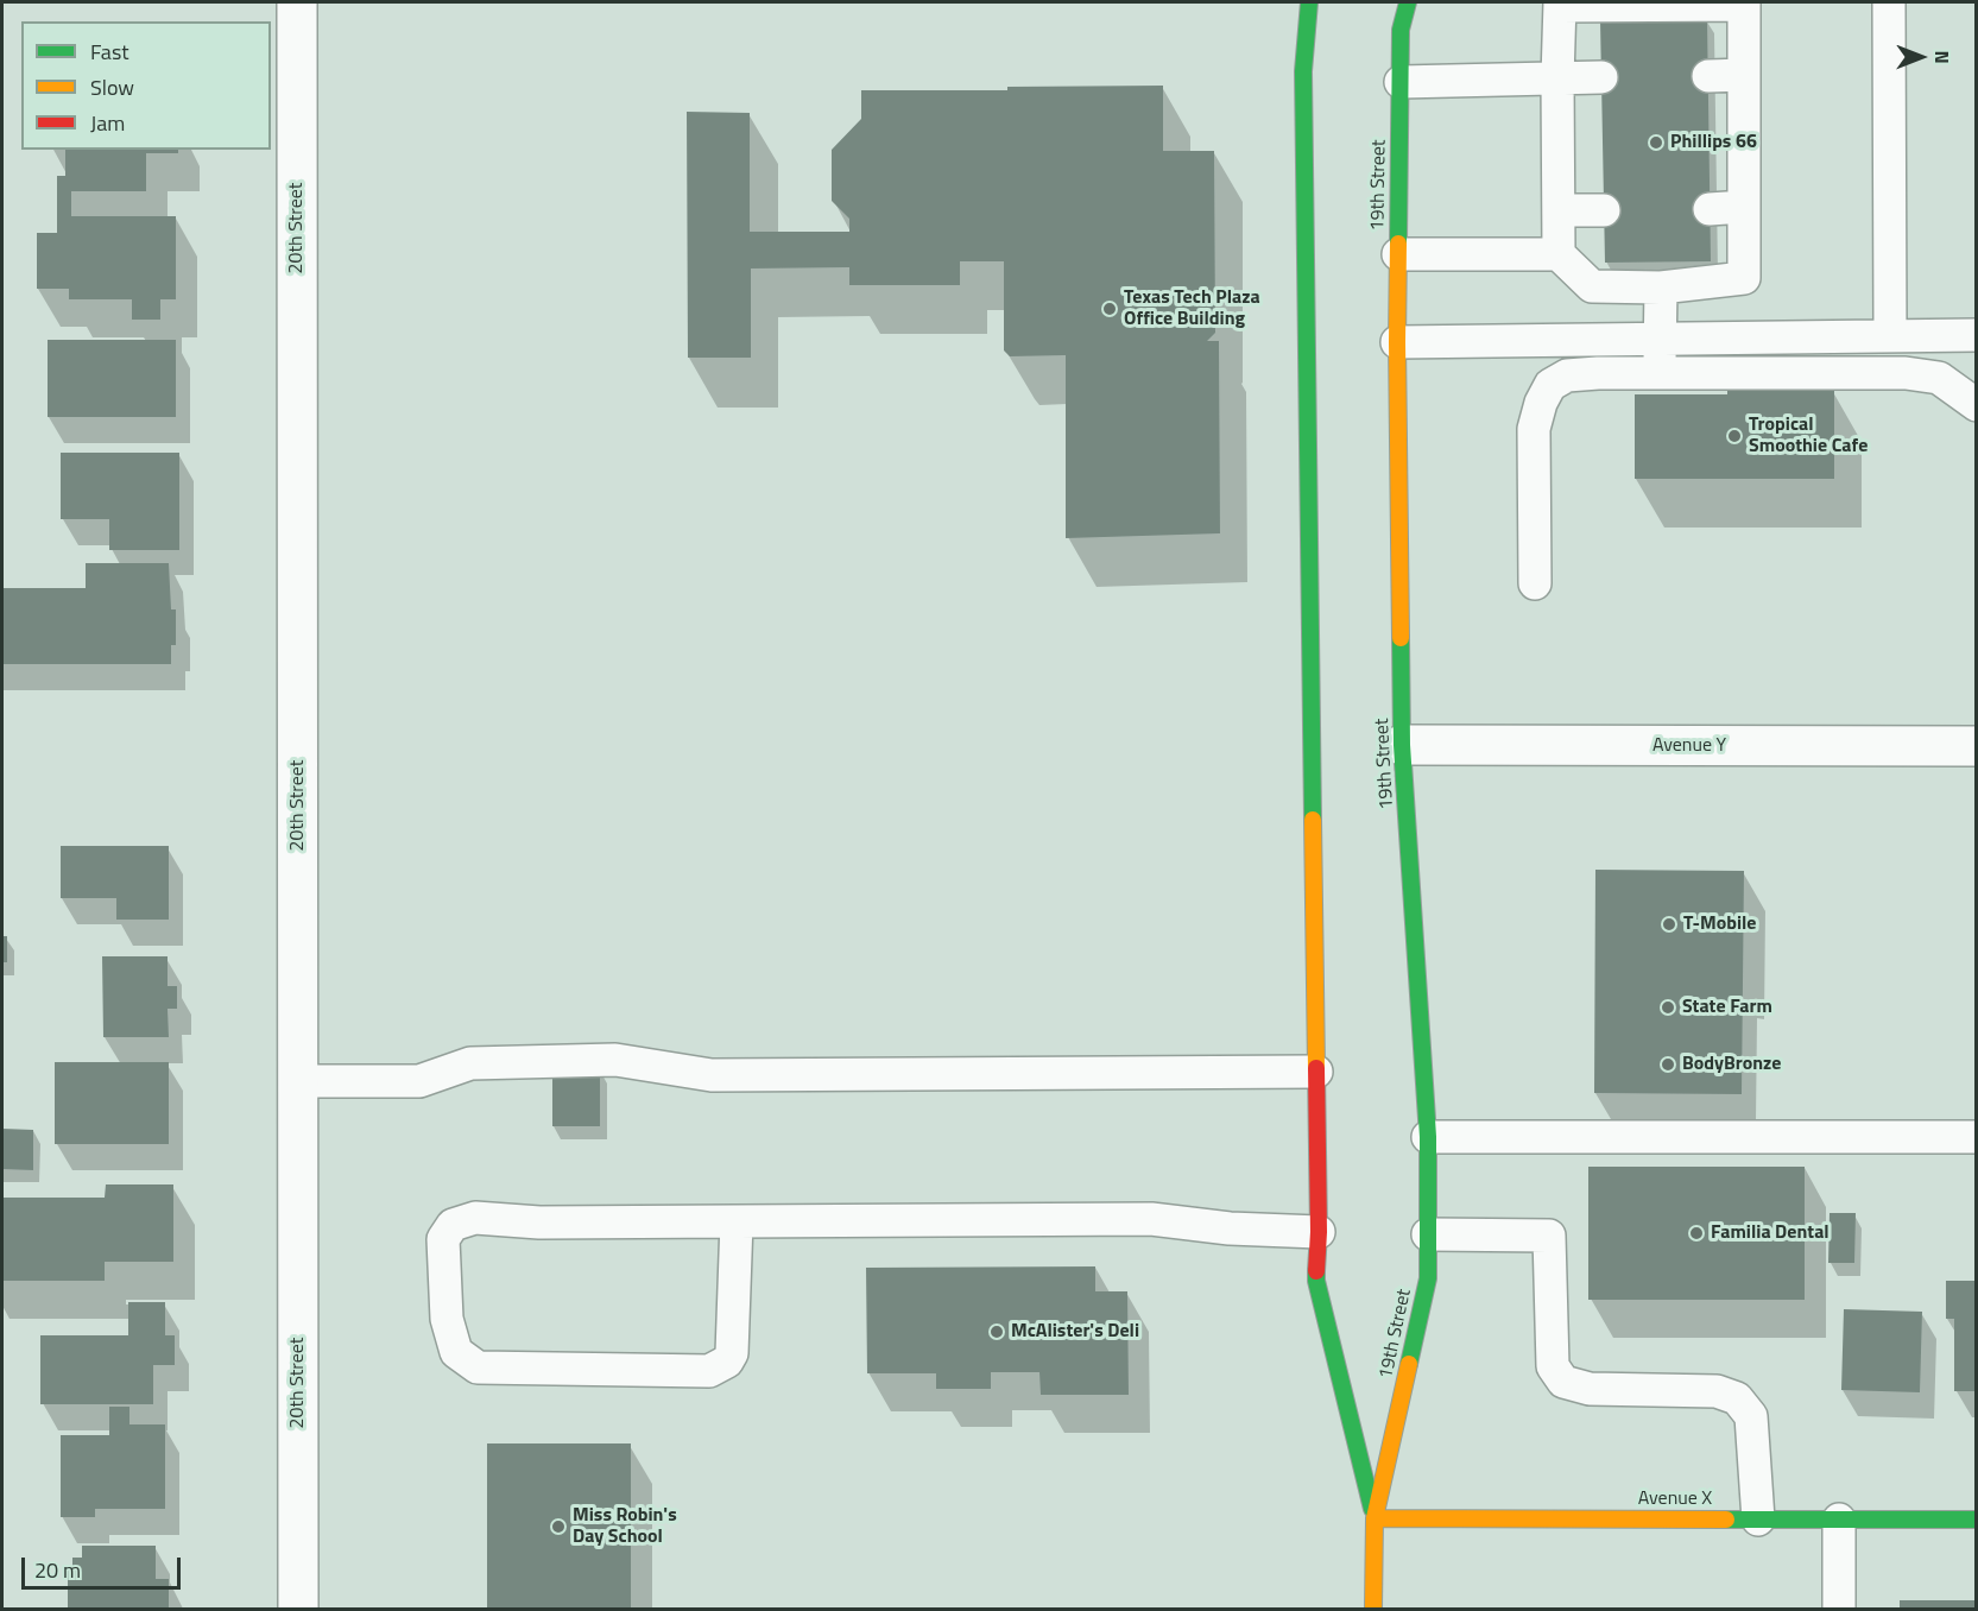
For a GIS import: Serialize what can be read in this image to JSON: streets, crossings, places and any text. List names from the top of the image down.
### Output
{
  "streets": {
    "main road": ["19th Street", "Avenue X"],
    "street": ["20th Street", "Avenue Y"]
  },
  "crossings": [
    ["19th Street", "Avenue Y"],
    ["19th Street", "Avenue X"]
  ],
  "places": [
    "Phillips 66",
    "Texas Tech Plaza Office Building",
    "Tropical Smoothie Cafe",
    "T-Mobile",
    "State Farm",
    "BodyBronze",
    "Familia Dental",
    "McAlister's Deli",
    "Miss Robin's Day School"
  ],
  "legend": ["Fast", "Slow", "Jam"],
  "scale_bar": "20 m",
  "north": "right"
}
